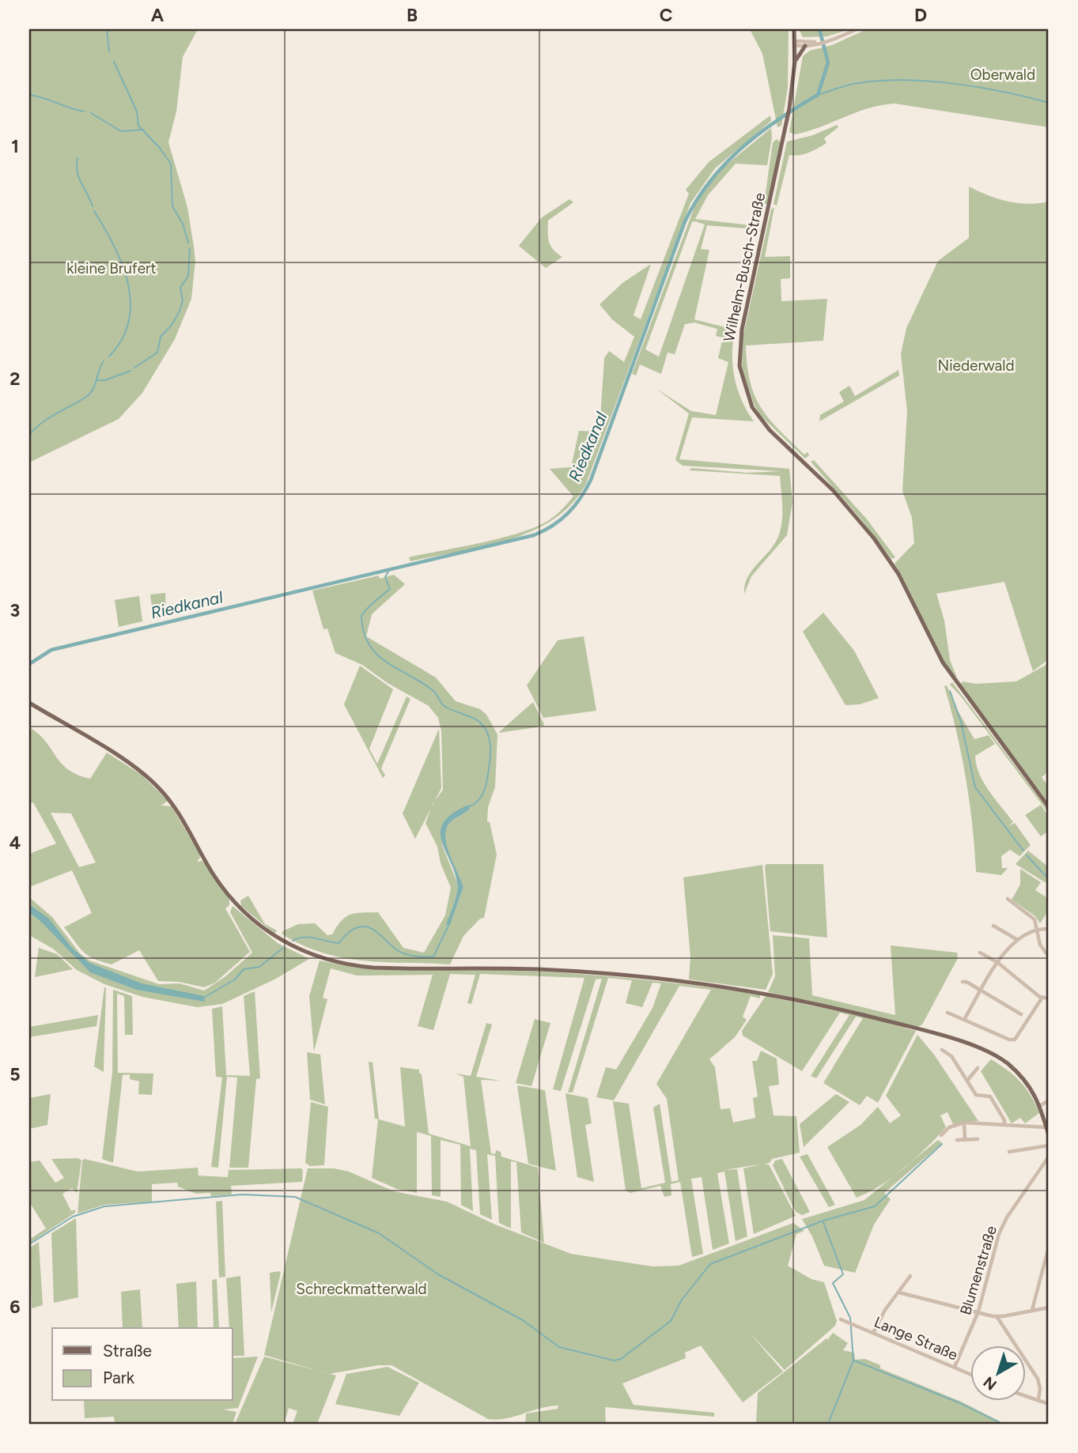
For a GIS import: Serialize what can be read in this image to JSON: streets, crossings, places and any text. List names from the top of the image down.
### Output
{
  "streets": {
    "main road": ["Wilhelm-Busch-Straße"],
    "street": ["Blumenstraße", "Lange Straße"]
  },
  "crossings": [
    ["Blumenstraße", "Lange Straße"]
  ],
  "water": ["Riedkanal"],
  "parks": [
    "Oberwald",
    "kleine Brufert",
    "Niederwald",
    "Schreckmatterwald"
  ],
  "legend": ["Straße", "Park"],
  "north": "bottom left",
  "grid": {
    "columns": [
      "A",
      "B",
      "C",
      "D"
    ],
    "rows": [
      "1",
      "2",
      "3",
      "4",
      "5",
      "6"
    ]
  }
}
